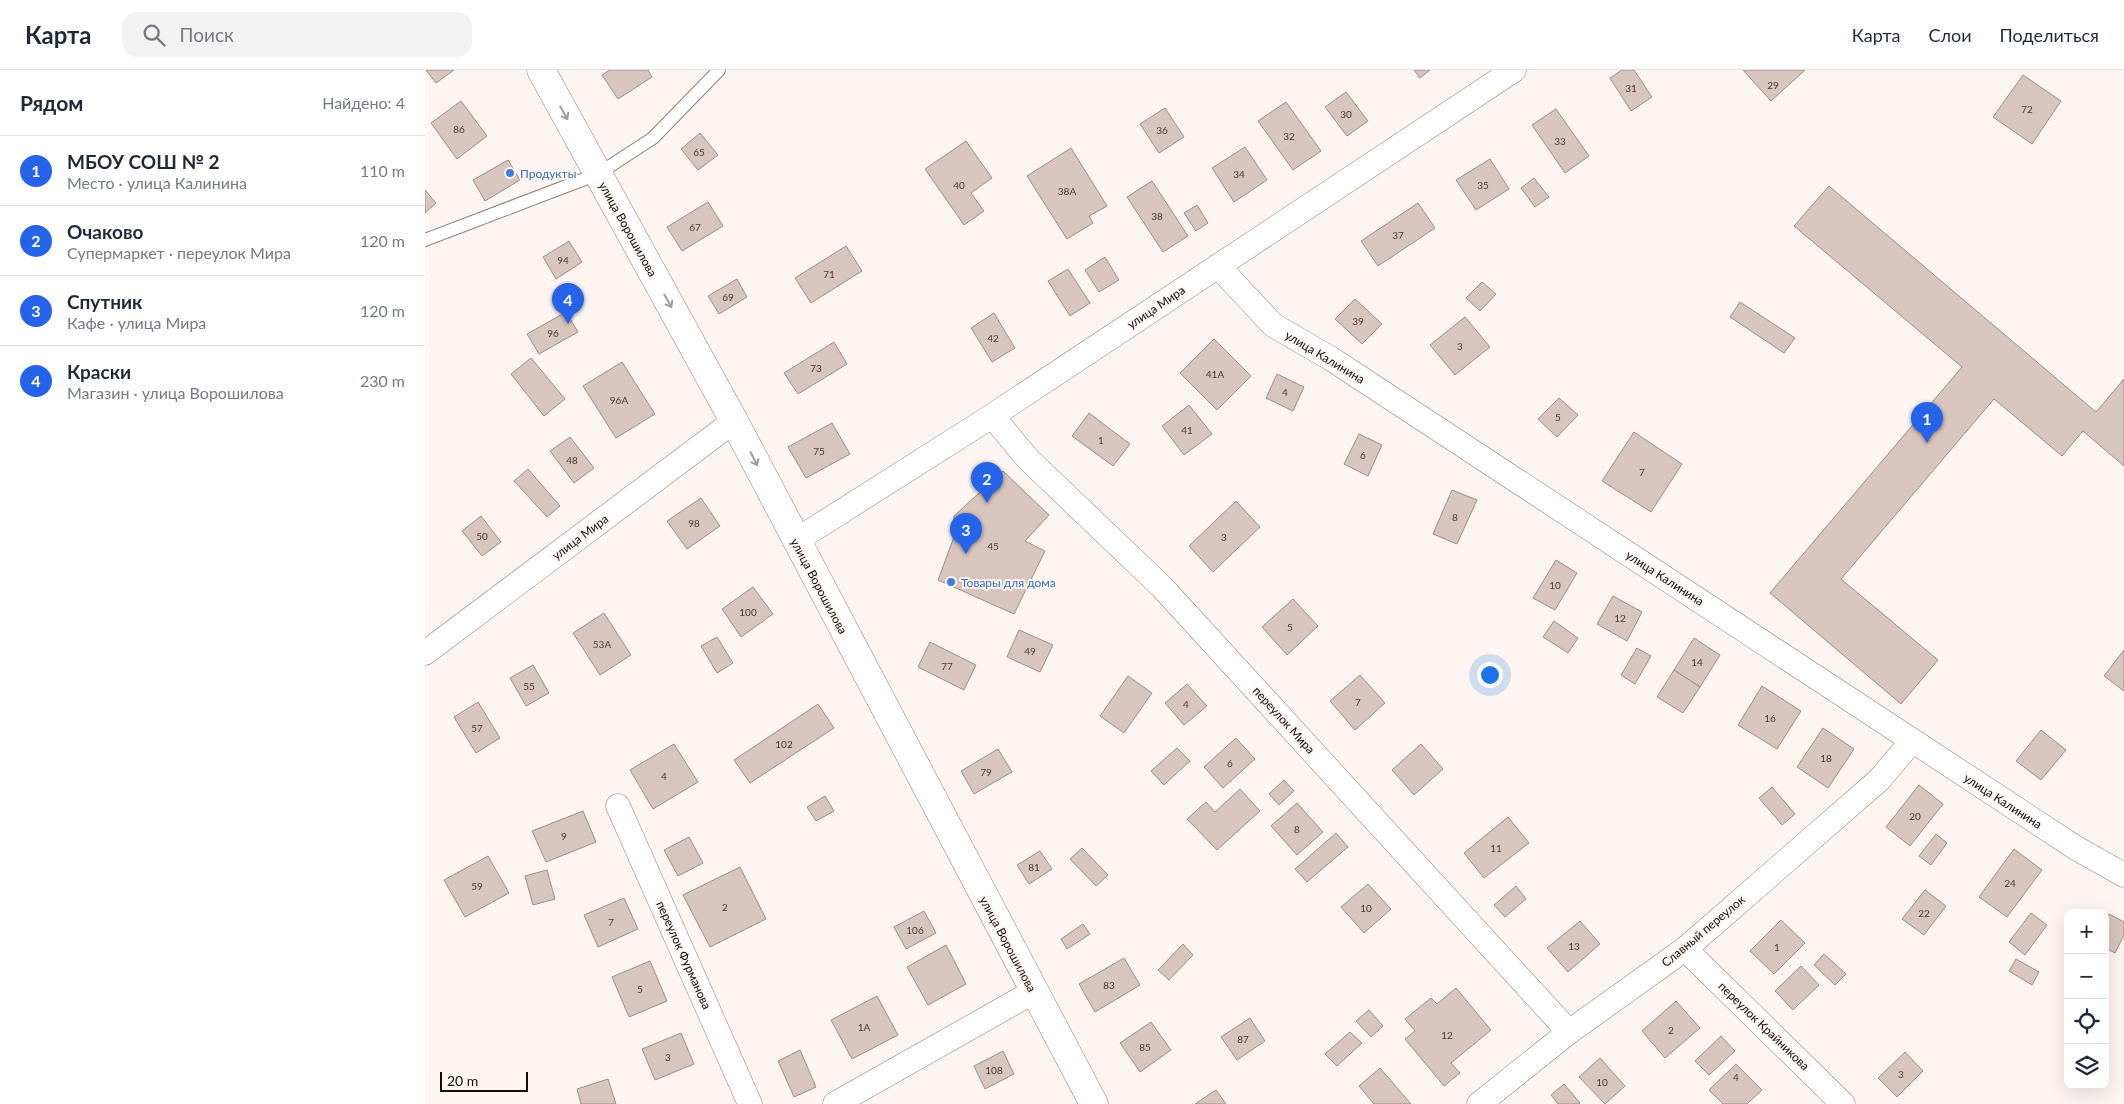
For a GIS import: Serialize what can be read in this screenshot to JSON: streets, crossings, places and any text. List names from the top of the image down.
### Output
{
  "streets": {
    "main road": ["улица Ворошилова"],
    "street": [
      "улица Мира",
      "улица Калинина",
      "переулок Мира",
      "Славный переулок",
      "переулок Фурманова",
      "переулок Крайникова"
    ]
  },
  "crossings": [
    ["улица Ворошилова", "улица Мира"],
    ["улица Мира", "улица Калинина"],
    ["улица Мира", "переулок Мира"],
    ["улица Калинина", "Славный переулок"],
    ["переулок Мира", "Славный переулок"],
    ["Славный переулок", "переулок Крайникова"]
  ],
  "one_way": ["улица Ворошилова"],
  "places": ["Продукты", "Товары для дома"],
  "house_numbers": [
    "29",
    "31",
    "72",
    "30",
    "86",
    "36",
    "32",
    "33",
    "65",
    "34",
    "40",
    "35",
    "38А",
    "38",
    "67",
    "37",
    "94",
    "71",
    "69",
    "39",
    "96",
    "42",
    "3",
    "73",
    "41А",
    "4",
    "96А",
    "5",
    "41",
    "1",
    "75",
    "6",
    "48",
    "7",
    "8",
    "98",
    "50",
    "3",
    "45",
    "10",
    "100",
    "12",
    "5",
    "53А",
    "49",
    "14",
    "77",
    "55",
    "7",
    "4",
    "16",
    "57",
    "102",
    "18",
    "6",
    "79",
    "4",
    "20",
    "8",
    "9",
    "11",
    "81",
    "24",
    "59",
    "2",
    "10",
    "22",
    "7",
    "106",
    "13",
    "1",
    "83",
    "5",
    "1А",
    "2",
    "12",
    "87",
    "85",
    "3",
    "108",
    "3",
    "4",
    "10"
  ],
  "scale_bar": "20 m",
  "page": {
    "header": "Карта",
    "search": "Поиск",
    "nav": ["Карта", "Слои", "Поделиться"],
    "heading": ["Рядом", "Найдено: 4"],
    "list": [
      {
        "mark": "1",
        "name": "МБОУ СОШ № 2",
        "note": "Место · улица Калинина",
        "value": "110 m"
      },
      {
        "mark": "2",
        "name": "Очаково",
        "note": "Супермаркет · переулок Мира",
        "value": "120 m"
      },
      {
        "mark": "3",
        "name": "Спутник",
        "note": "Кафе · улица Мира",
        "value": "120 m"
      },
      {
        "mark": "4",
        "name": "Краски",
        "note": "Магазин · улица Ворошилова",
        "value": "230 m"
      }
    ],
    "pins": [
      "4",
      "1",
      "2",
      "3"
    ],
    "map_buttons": ["+", "−"],
    "scale": "20 m"
  }
}
